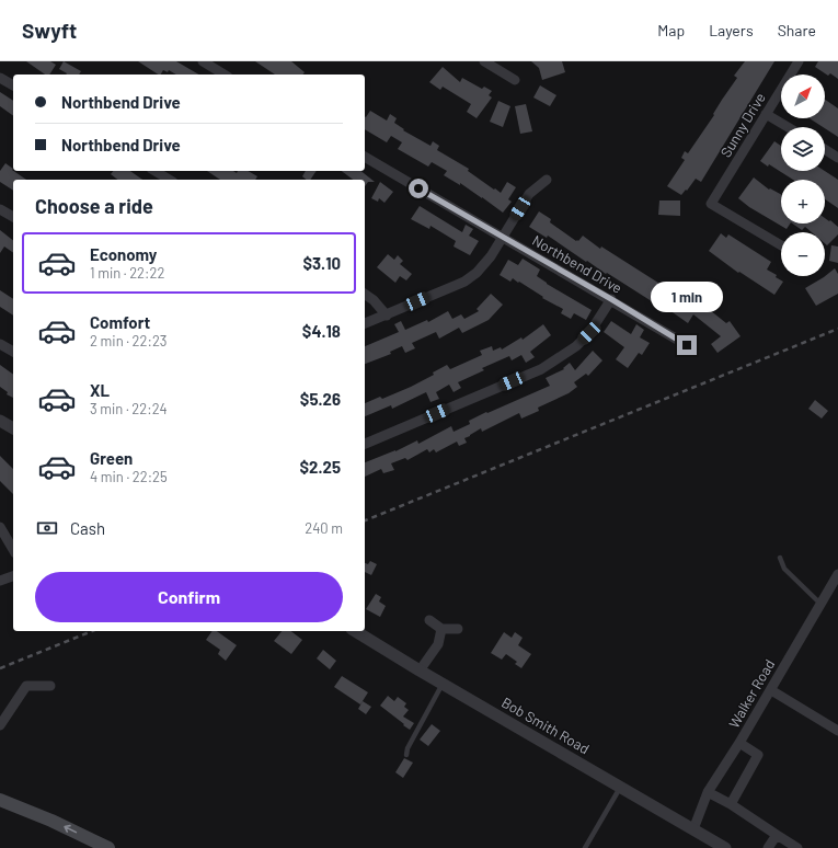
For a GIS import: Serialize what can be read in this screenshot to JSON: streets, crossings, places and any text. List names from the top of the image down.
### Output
{
  "streets": {
    "street": [
      "Sunny Drive",
      "Northbend Drive",
      "Walker Road",
      "Bob Smith Road"
    ]
  },
  "crossings": [
    ["Walker Road", "Bob Smith Road"]
  ],
  "north": "top right",
  "page": {
    "header": "Swyft",
    "nav": ["Map", "Layers", "Share"],
    "map_buttons": ["+", "−"],
    "banner": ["Northbend Drive", "Northbend Drive"],
    "heading": "Choose a ride",
    "list": [
      {
        "name": "Economy",
        "note": "1 min · 22:22",
        "value": "$3.10"
      },
      {
        "name": "Comfort",
        "note": "2 min · 22:23",
        "value": "$4.18"
      },
      {
        "name": "XL",
        "note": "3 min · 22:24",
        "value": "$5.26"
      },
      {
        "name": "Green",
        "note": "4 min · 22:25",
        "value": "$2.25"
      }
    ],
    "bubble": "1 min",
    "pay": ["Cash", "240 m"],
    "buttons": "Confirm"
  }
}
